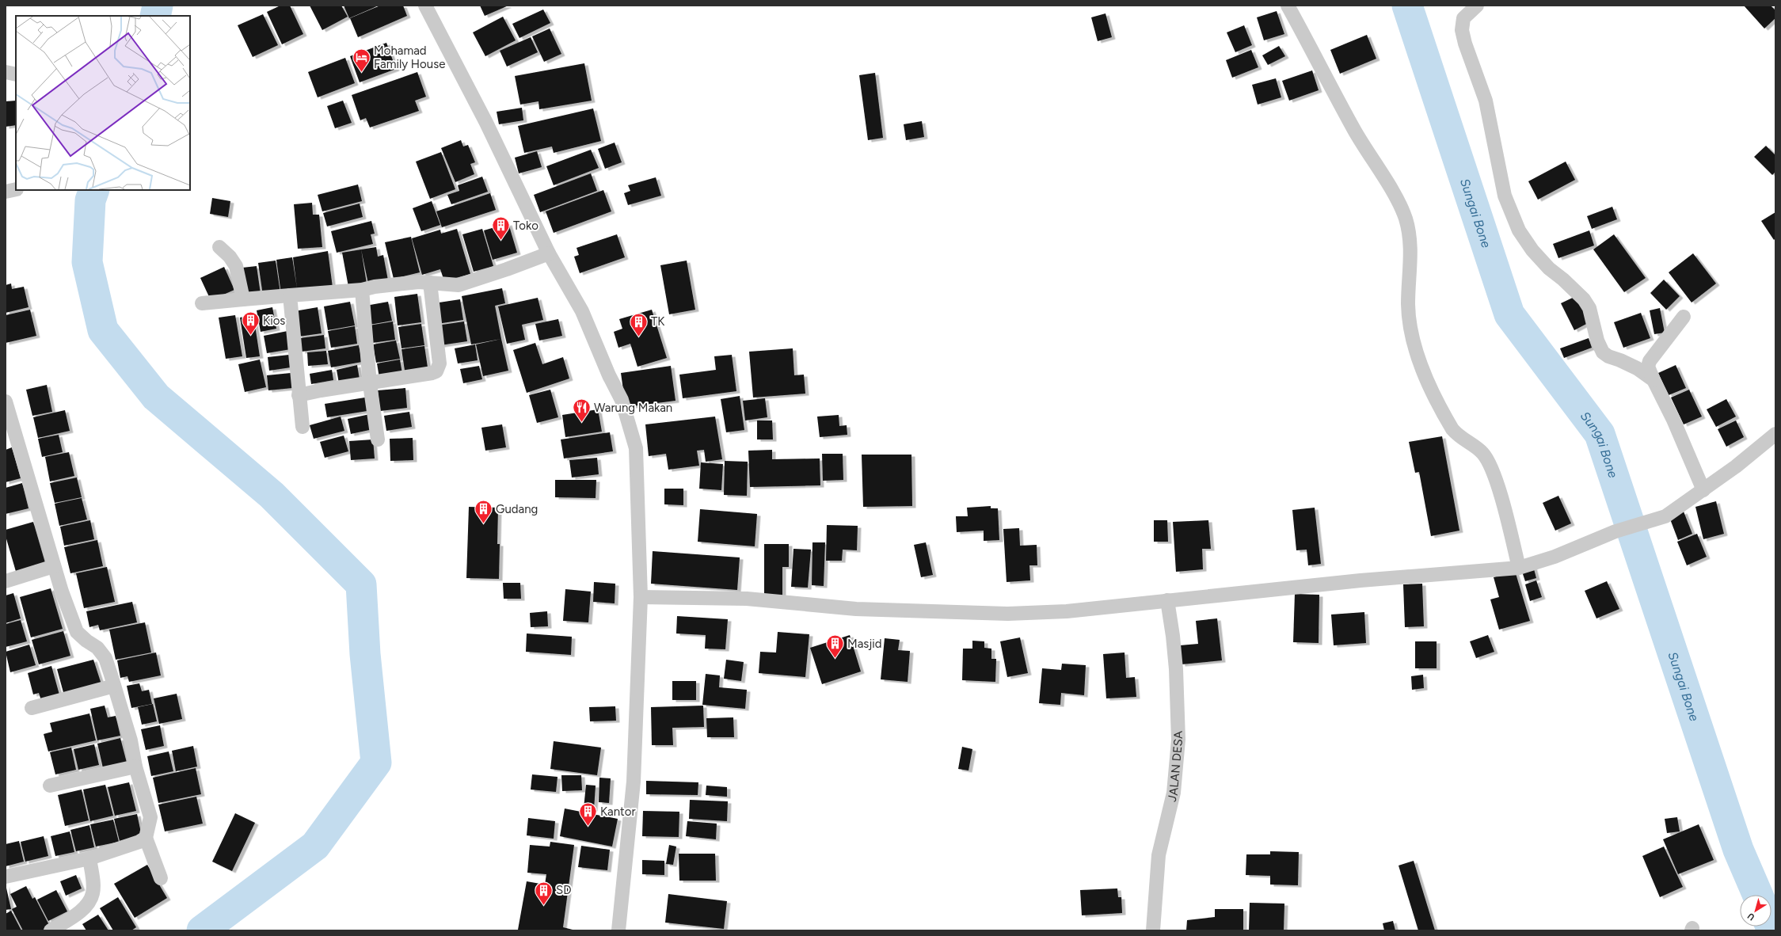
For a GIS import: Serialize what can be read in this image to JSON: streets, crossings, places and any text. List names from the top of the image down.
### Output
{
  "streets": {
    "street": ["JALAN DESA"]
  },
  "water": ["Sungai Bone"],
  "places": {
    "hotel": ["Mohamad Family House"],
    "building": [
      "Toko",
      "Kios",
      "TK",
      "Gudang",
      "Masjid",
      "Kantor",
      "SD"
    ],
    "restaurant": ["Warung Makan"]
  },
  "north": "bottom left"
}
